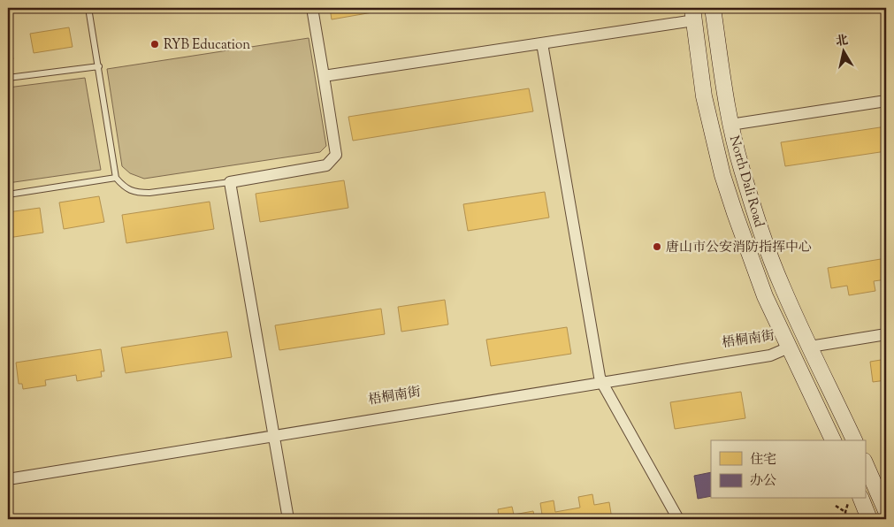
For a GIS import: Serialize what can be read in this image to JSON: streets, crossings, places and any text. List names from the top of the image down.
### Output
{
  "streets": {
    "main road": ["North Dali Road"],
    "street": ["梧桐南街"]
  },
  "crossings": [
    ["North Dali Road", "梧桐南街"]
  ],
  "places": ["RYB Education", "唐山市公安消防指挥中心"],
  "legend": ["住宅", "办公"],
  "north": "top"
}
